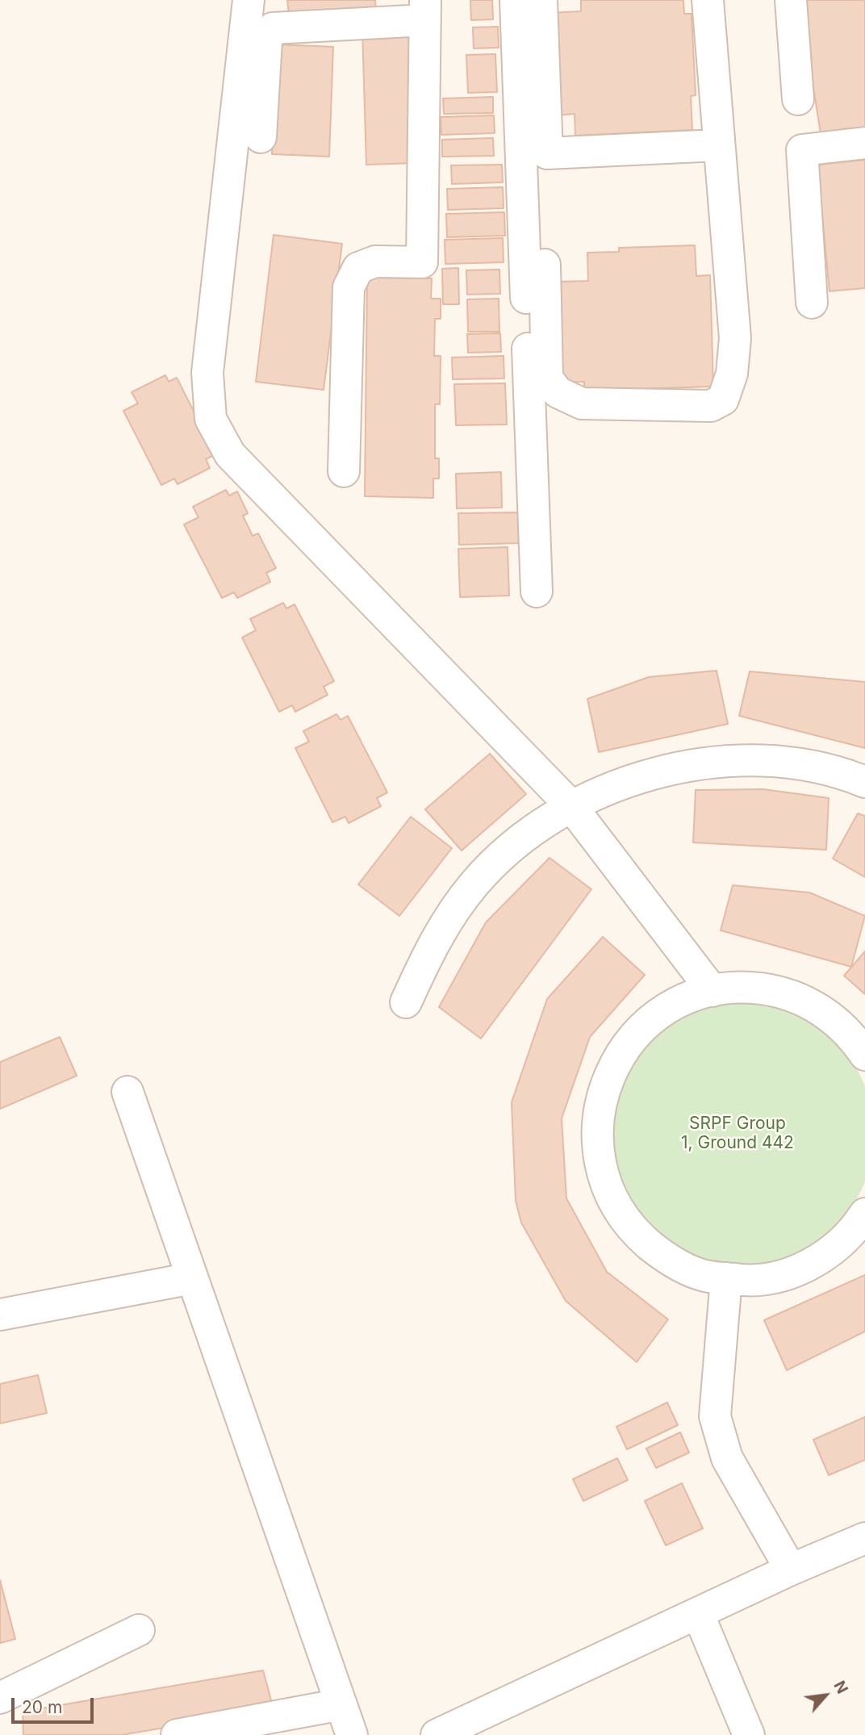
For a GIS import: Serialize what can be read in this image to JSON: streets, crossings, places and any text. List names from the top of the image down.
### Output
{
  "parks": ["SRPF Group 1, Ground 442"],
  "scale_bar": "20 m",
  "north": "top right"
}
